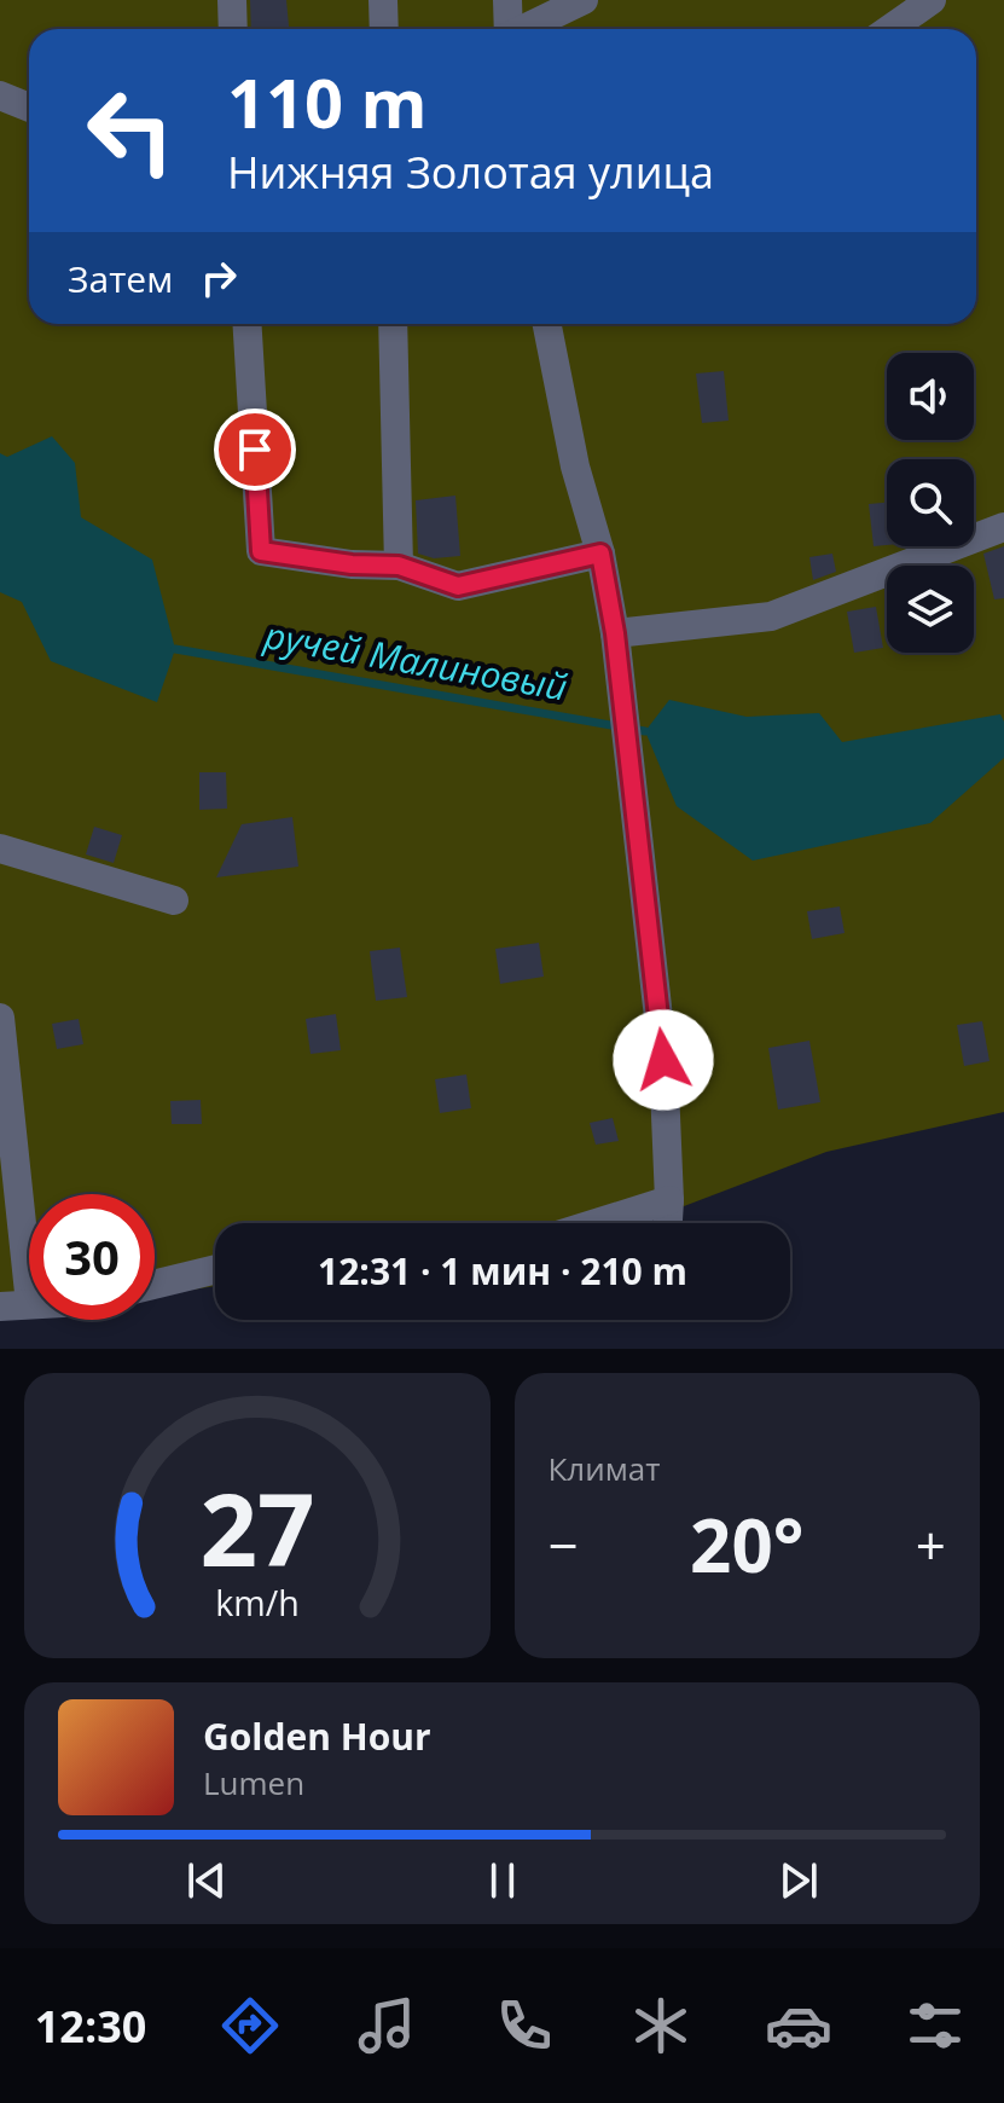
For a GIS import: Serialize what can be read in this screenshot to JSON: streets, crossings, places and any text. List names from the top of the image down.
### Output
{
  "water": ["ручей Малиновый"],
  "page": {
    "turn": ["110 m", "Нижняя Золотая улица"],
    "then": "Затем",
    "limit": "30",
    "trip": "12:31 · 1 мин · 210 m",
    "tile": "Климат",
    "heat": ["−", "20°", "+"],
    "song": ["Golden Hour", "Lumen"],
    "tabs": "12:30",
    "gauge": ["27", "km/h"]
  }
}
